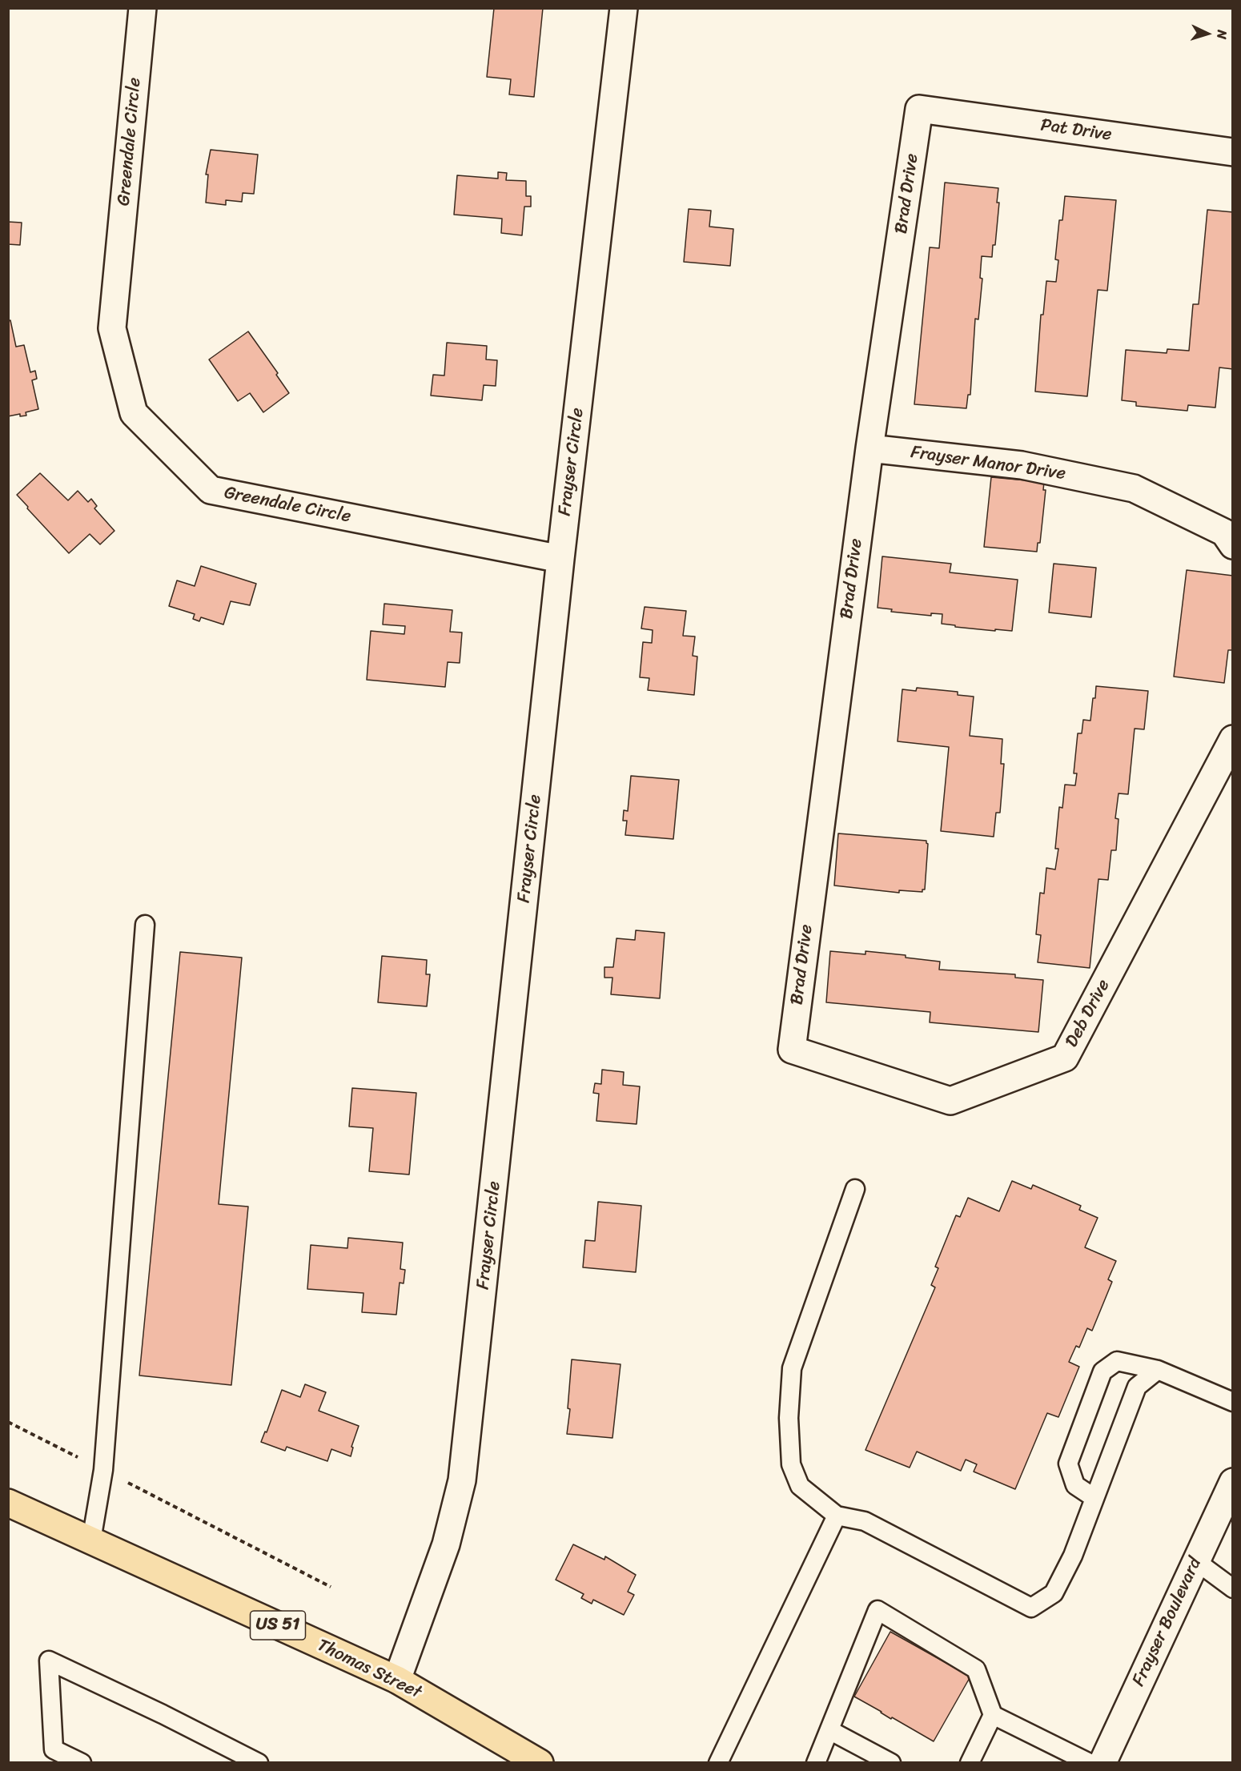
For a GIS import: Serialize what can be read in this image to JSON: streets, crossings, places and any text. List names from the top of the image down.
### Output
{
  "streets": {
    "highway": ["US 51", "Thomas Street"],
    "street": [
      "Pat Drive",
      "Greendale Circle",
      "Brad Drive",
      "Frayser Circle",
      "Frayser Manor Drive",
      "Deb Drive",
      "Frayser Boulevard"
    ]
  },
  "crossings": [
    ["Pat Drive", "Brad Drive"],
    ["Greendale Circle", "Frayser Circle"],
    ["Brad Drive", "Frayser Manor Drive"],
    ["Brad Drive", "Deb Drive"],
    ["Frayser Circle", "Thomas Street"]
  ],
  "north": "right"
}
